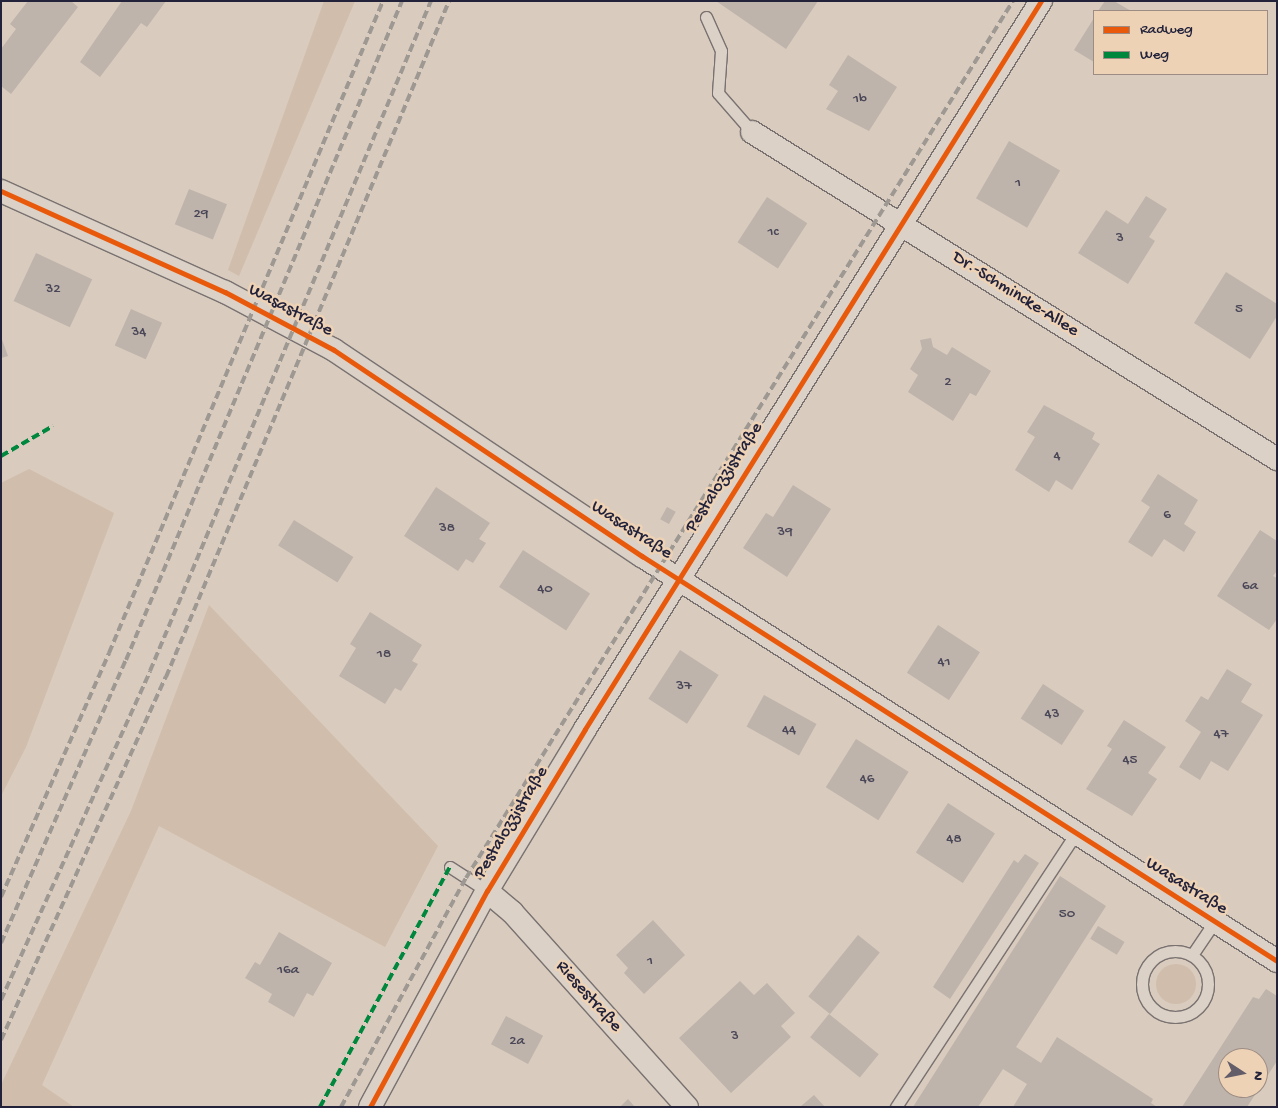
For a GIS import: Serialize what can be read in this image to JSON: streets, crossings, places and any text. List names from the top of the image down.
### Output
{
  "streets": {
    "street": [
      "Dr.-Schmincke-Allee",
      "Wasastraße",
      "Pestalozzistraße",
      "Riesestraße"
    ]
  },
  "crossings": [
    ["Dr.-Schmincke-Allee", "Pestalozzistraße"],
    ["Wasastraße", "Pestalozzistraße"],
    ["Pestalozzistraße", "Riesestraße"]
  ],
  "house_numbers": [
    "1b",
    "1",
    "29",
    "1c",
    "3",
    "32",
    "5",
    "34",
    "2",
    "4",
    "6",
    "38",
    "39",
    "6a",
    "40",
    "18",
    "41",
    "37",
    "43",
    "44",
    "47",
    "45",
    "46",
    "48",
    "50",
    "1",
    "16a",
    "3",
    "2a"
  ],
  "legend": ["Radweg", "Weg"],
  "north": "right"
}
